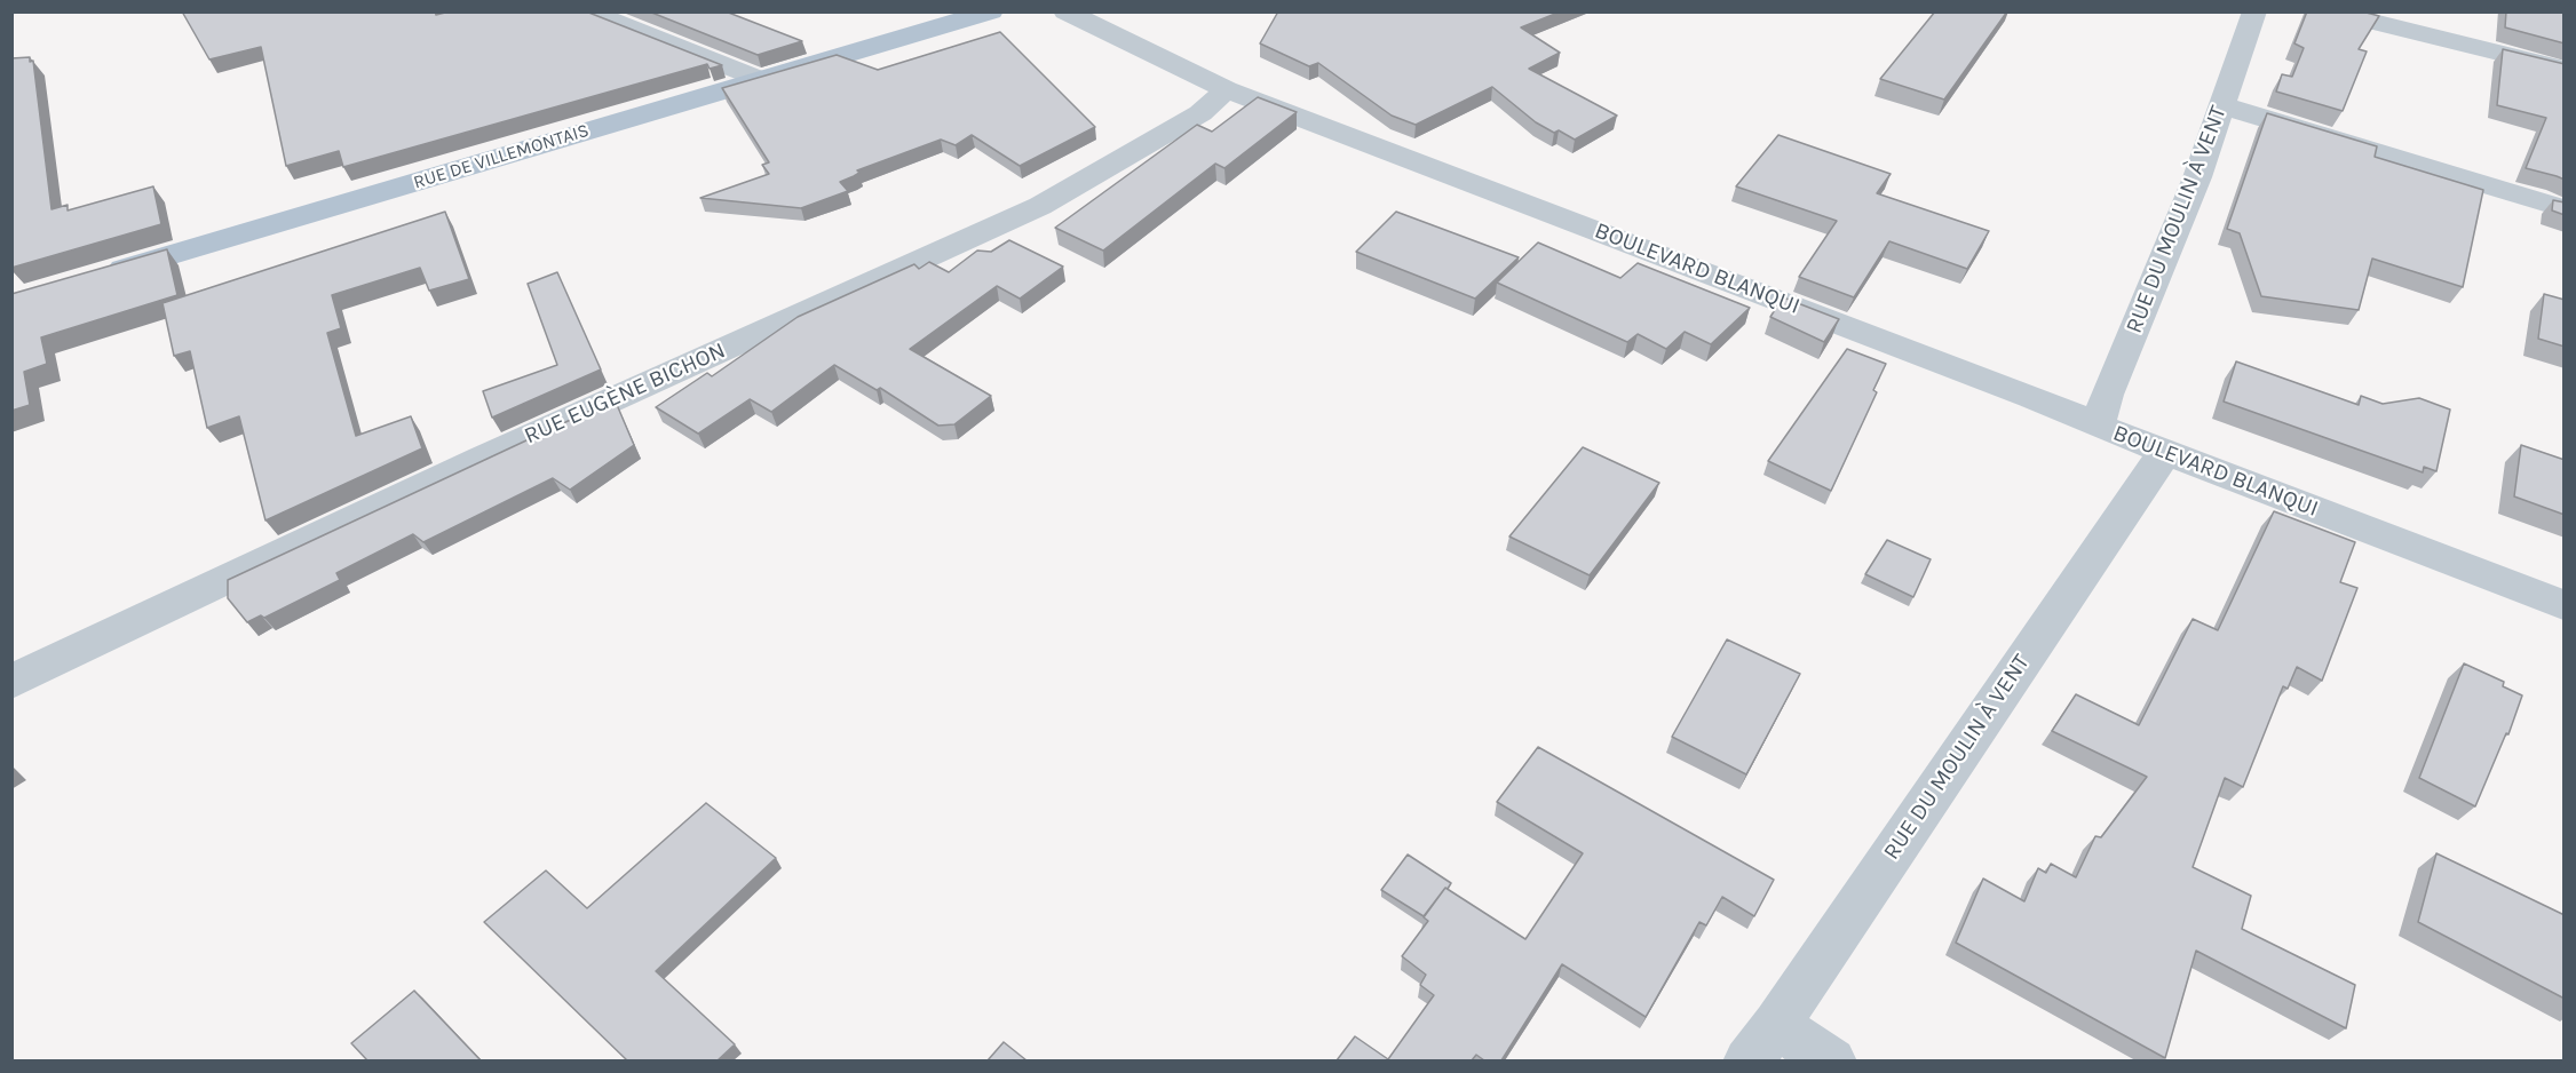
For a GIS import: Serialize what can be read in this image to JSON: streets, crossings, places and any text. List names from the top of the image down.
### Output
{
  "streets": {
    "main road": ["RUE DE VILLEMONTAIS"],
    "street": ["RUE DU MOULIN À VENT", "BOULEVARD BLANQUI", "RUE EUGÈNE BICHON"]
  },
  "crossings": [
    ["RUE DU MOULIN À VENT", "BOULEVARD BLANQUI"],
    ["BOULEVARD BLANQUI", "RUE EUGÈNE BICHON"]
  ]
}
